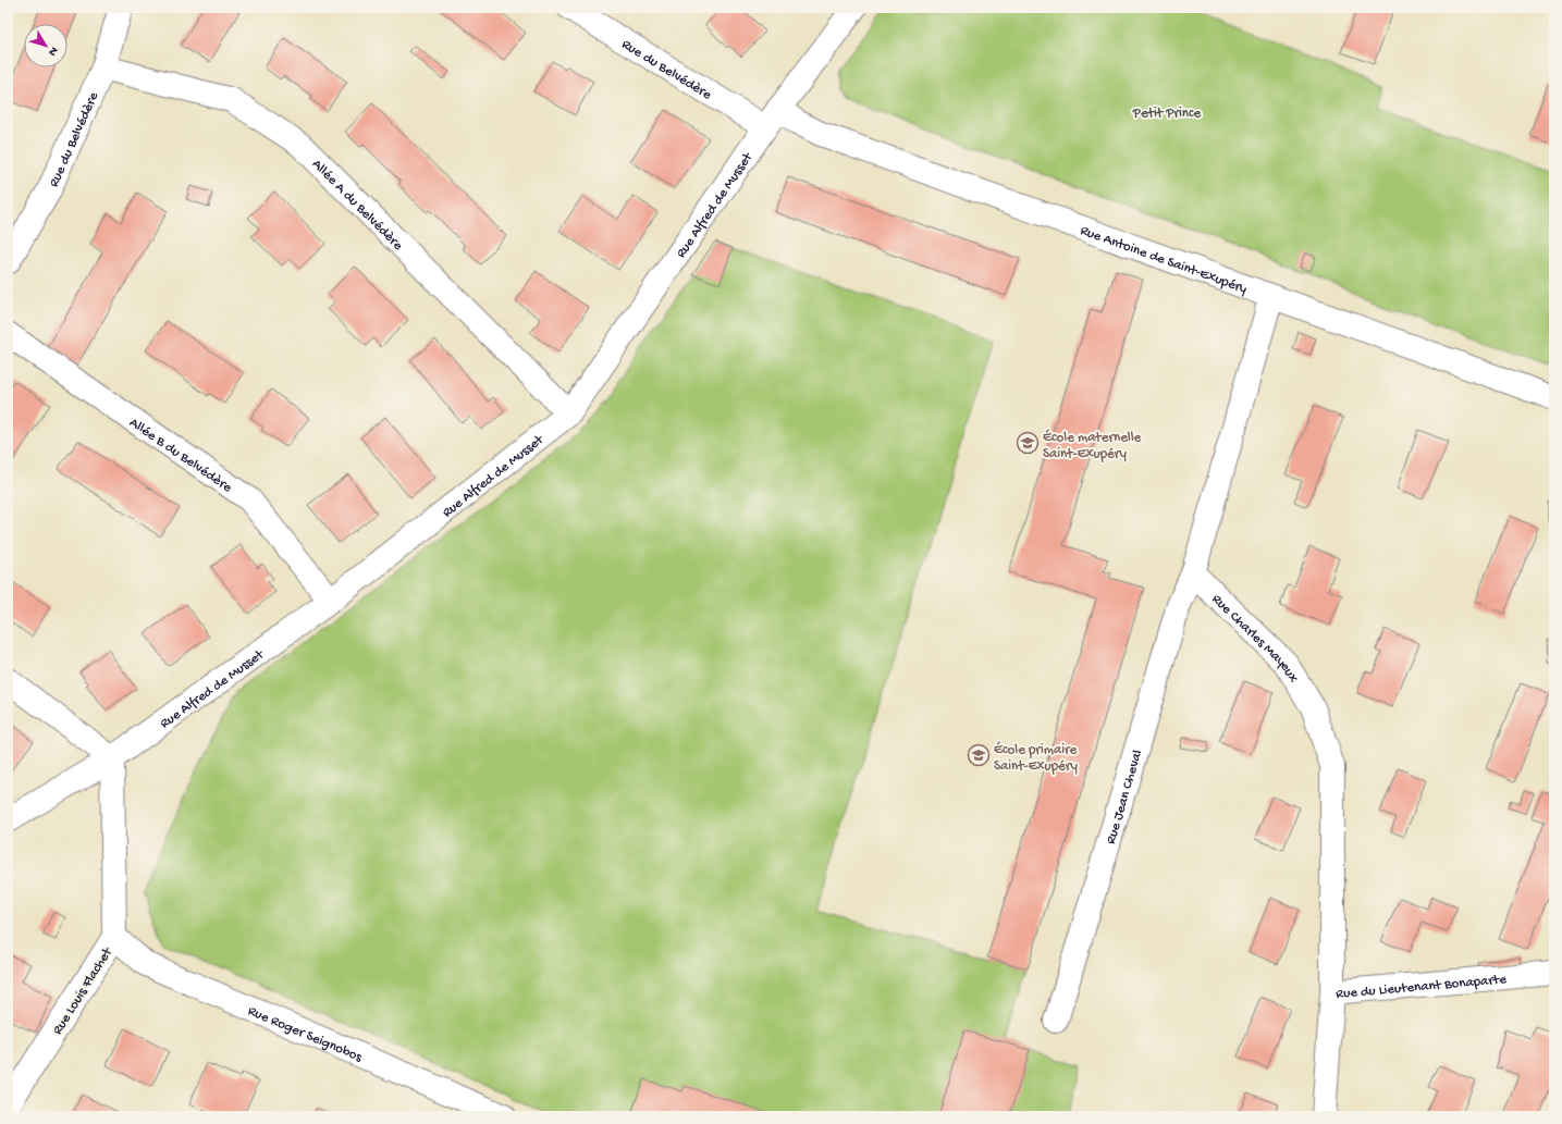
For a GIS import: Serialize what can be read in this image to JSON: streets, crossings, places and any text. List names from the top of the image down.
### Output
{
  "streets": {
    "street": [
      "Rue du Belvédère",
      "Allée A du Belvédère",
      "Rue Alfred de Musset",
      "Rue Antoine de Saint-Exupéry",
      "Allée B du Belvédère",
      "Rue Charles Mayeux",
      "Rue Jean Cheval",
      "Rue du Lieutenant Bonaparte",
      "Rue Louis Flachet",
      "Rue Roger Seignobos"
    ]
  },
  "crossings": [
    ["Rue du Belvédère", "Allée A du Belvédère"],
    ["Rue du Belvédère", "Rue Alfred de Musset"],
    ["Allée A du Belvédère", "Rue Alfred de Musset"],
    ["Rue Alfred de Musset", "Rue Antoine de Saint-Exupéry"],
    ["Rue Alfred de Musset", "Allée B du Belvédère"],
    ["Rue Alfred de Musset", "Rue Louis Flachet"],
    ["Rue Charles Mayeux", "Rue Jean Cheval"],
    ["Rue Charles Mayeux", "Rue du Lieutenant Bonaparte"],
    ["Rue Louis Flachet", "Rue Roger Seignobos"]
  ],
  "parks": ["Petit Prince"],
  "places": {
    "school or university": ["École maternelle Saint-Exupéry", "École primaire Saint-Exupéry"]
  },
  "north": "bottom right"
}
